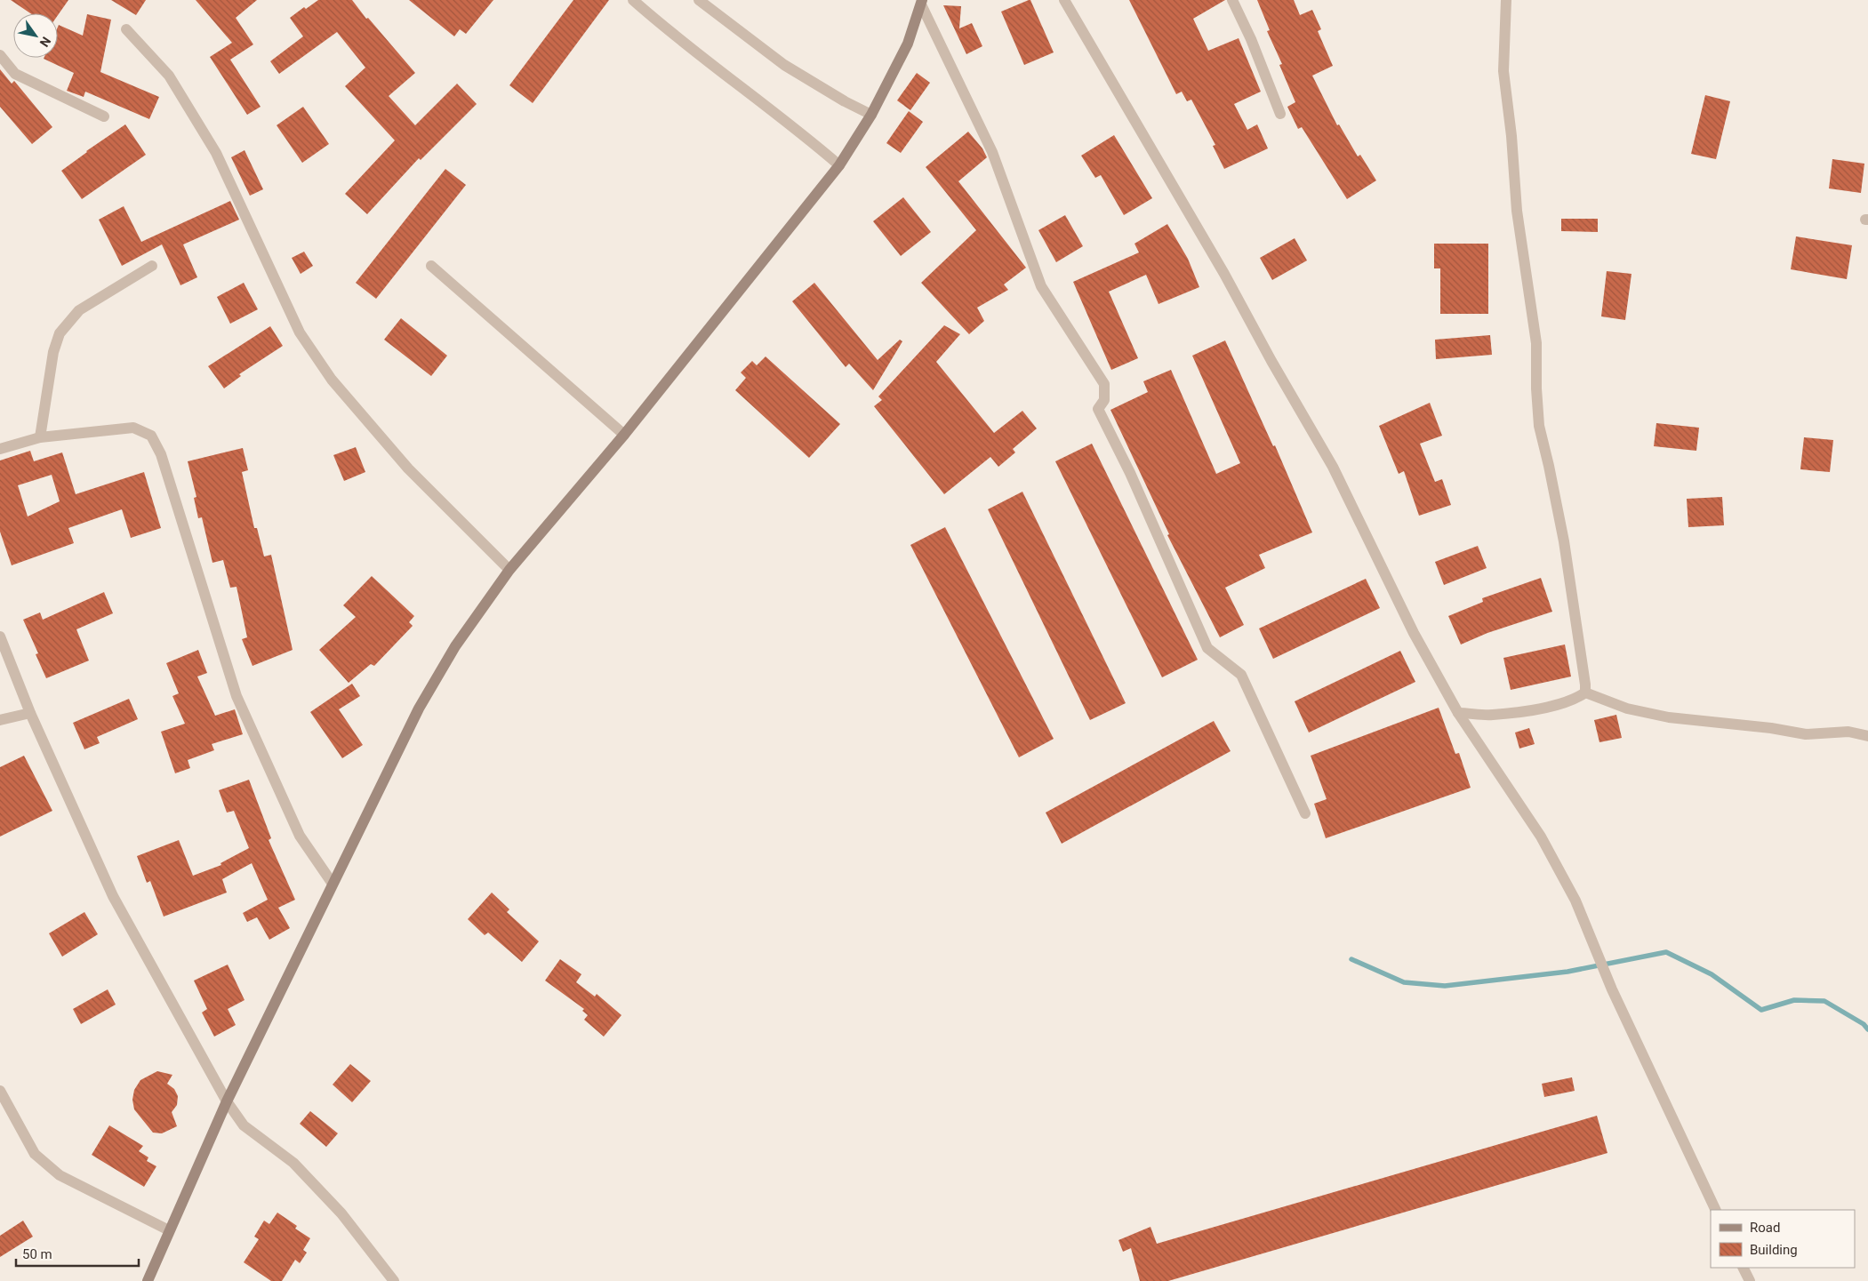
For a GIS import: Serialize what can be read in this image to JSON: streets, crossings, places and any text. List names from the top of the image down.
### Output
{
  "legend": ["Road", "Building"],
  "scale_bar": "50 m",
  "north": "bottom right"
}
